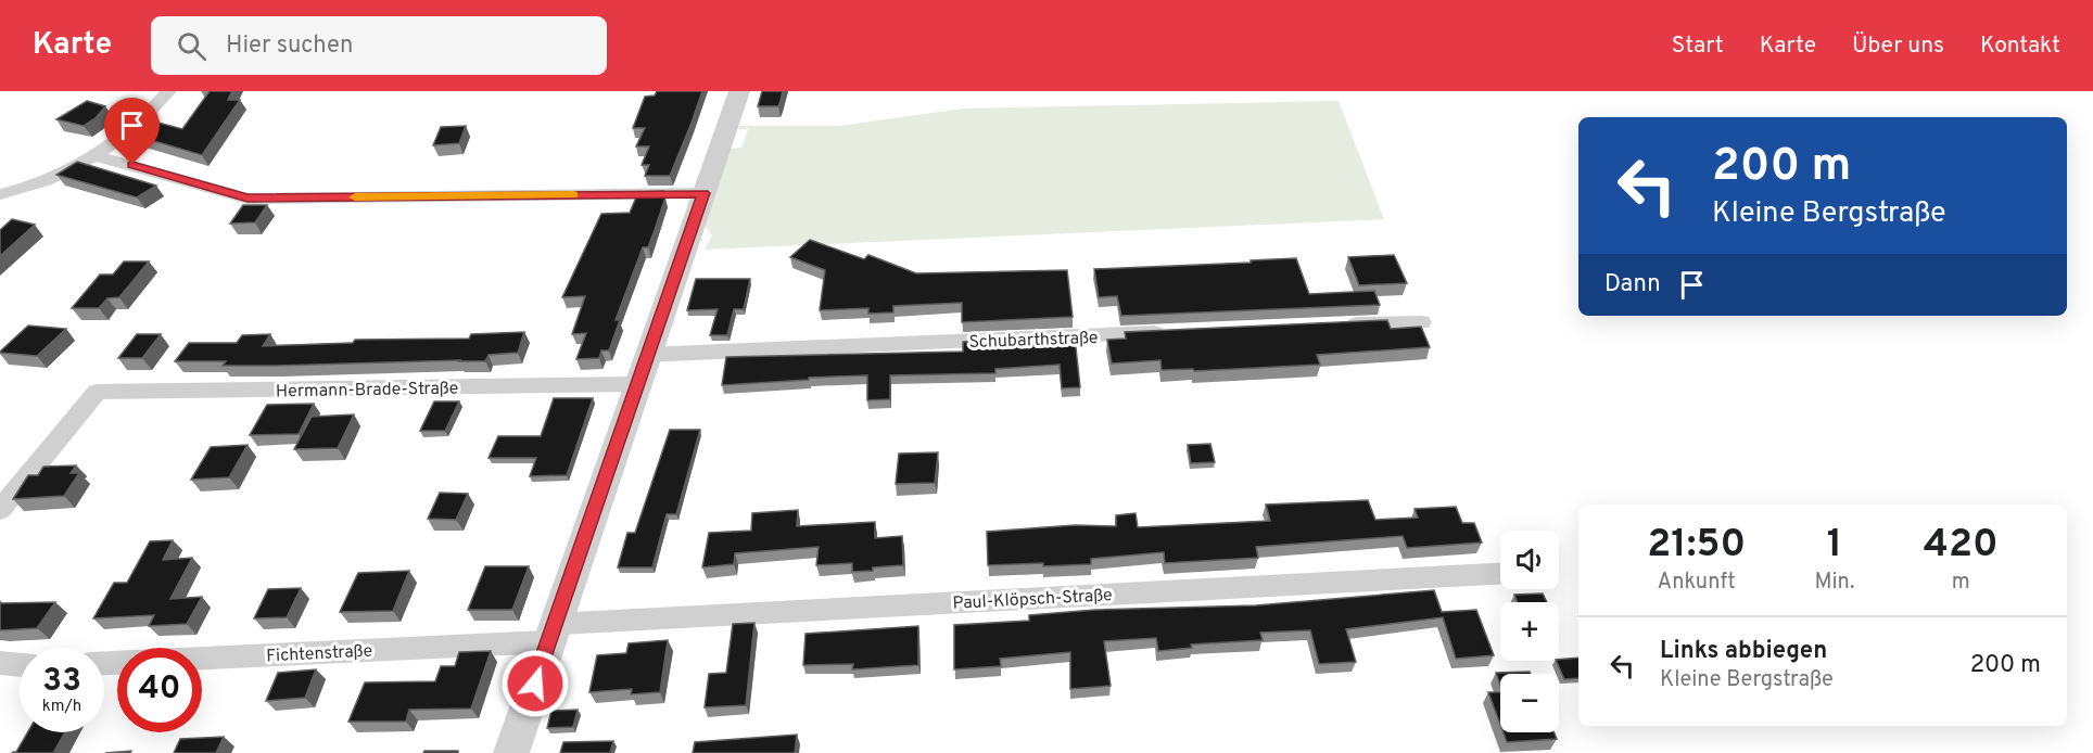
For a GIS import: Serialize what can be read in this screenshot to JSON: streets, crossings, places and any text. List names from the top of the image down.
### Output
{
  "streets": {
    "street": [
      "Schubarthstraße",
      "Hermann-Brade-Straße",
      "Paul-Klöpsch-Straße",
      "Fichtenstraße"
    ]
  },
  "crossings": [
    ["Paul-Klöpsch-Straße", "Fichtenstraße"]
  ],
  "page": {
    "header": "Karte",
    "search": "Hier suchen",
    "nav": [
      "Start",
      "Karte",
      "Über uns",
      "Kontakt"
    ],
    "turn": ["200 m", "Kleine Bergstraße"],
    "then": "Dann",
    "eta": [
      "21:50",
      "Ankunft",
      "1",
      "Min.",
      "420",
      "m"
    ],
    "map_buttons": ["+", "−"],
    "list": [
      {
        "name": "Links abbiegen",
        "note": "Kleine Bergstraße",
        "value": "200 m"
      }
    ],
    "speed": "33 km/h",
    "limit": "40"
  }
}
